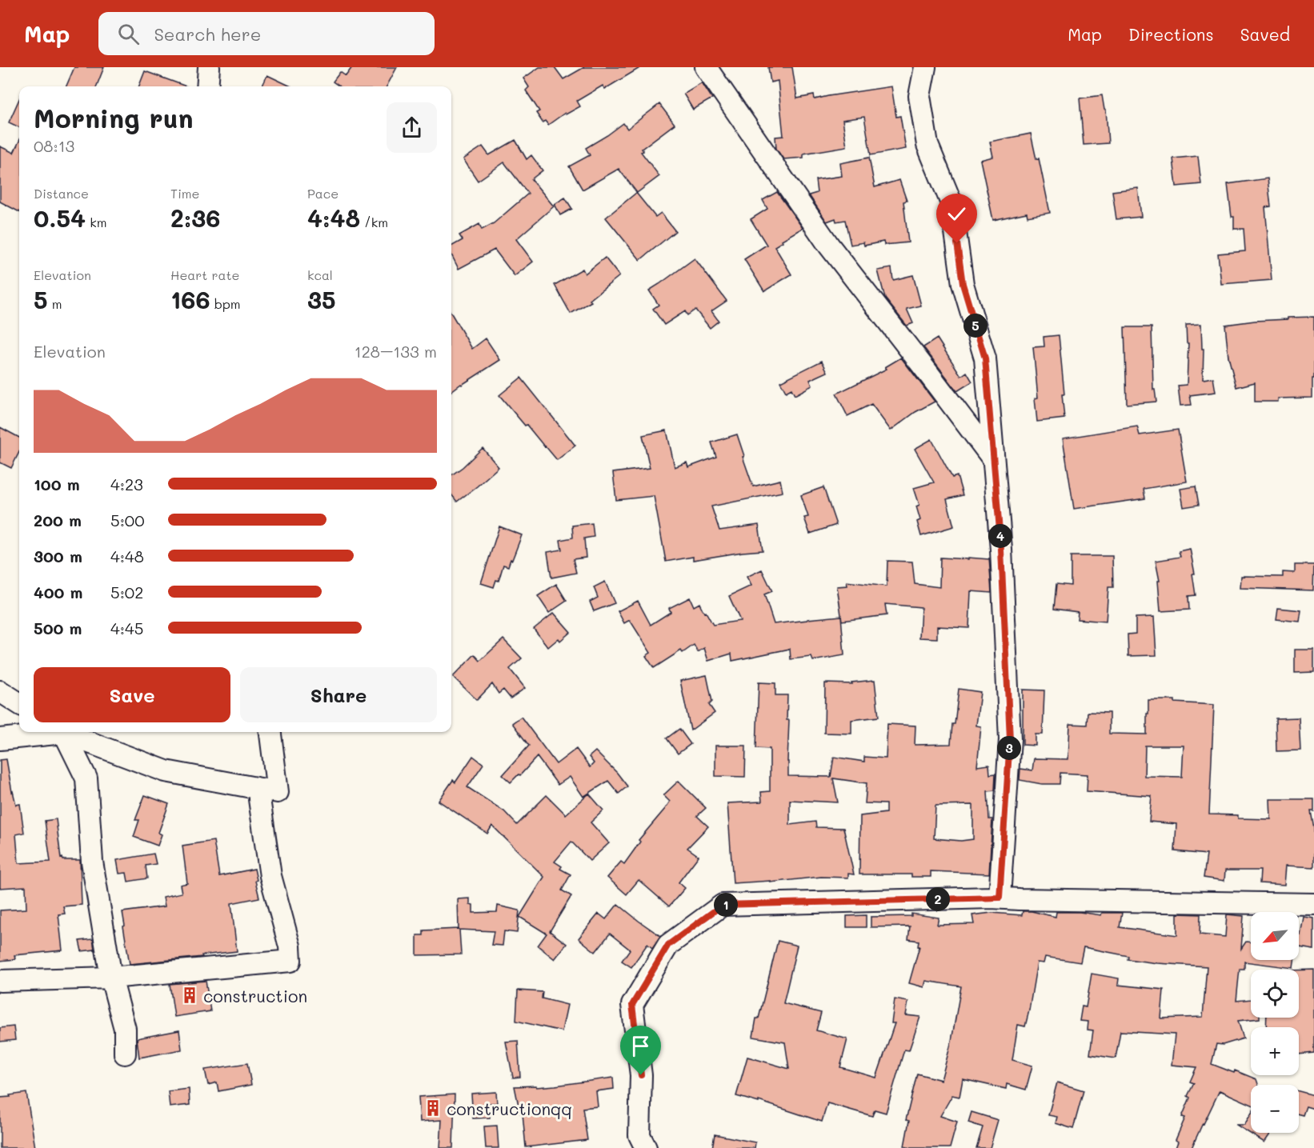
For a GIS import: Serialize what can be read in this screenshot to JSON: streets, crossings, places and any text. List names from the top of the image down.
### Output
{
  "places": {
    "building": ["construction", "constructionqq"]
  },
  "north": "bottom left",
  "page": {
    "header": "Map",
    "search": "Search here",
    "nav": ["Map", "Directions", "Saved"],
    "heading": ["Morning run", "08:13"],
    "stats": [
      ["Distance", "0.54 km"],
      ["Time", "2:36"],
      ["Pace", "4:48 /km"],
      ["Elevation", "5 m"],
      ["Heart rate", "166 bpm"],
      ["kcal", "35"]
    ],
    "pins": [
      "5",
      "4",
      "3",
      "2",
      "1"
    ],
    "chart": ["Elevation", "128–133 m"],
    "list": [
      {
        "name": "100 m",
        "note": "4:23"
      },
      {
        "name": "200 m",
        "note": "5:00"
      },
      {
        "name": "300 m",
        "note": "4:48"
      },
      {
        "name": "400 m",
        "note": "5:02"
      },
      {
        "name": "500 m",
        "note": "4:45"
      }
    ],
    "buttons": ["Save", "Share"],
    "map_buttons": ["+", "−"]
  }
}
